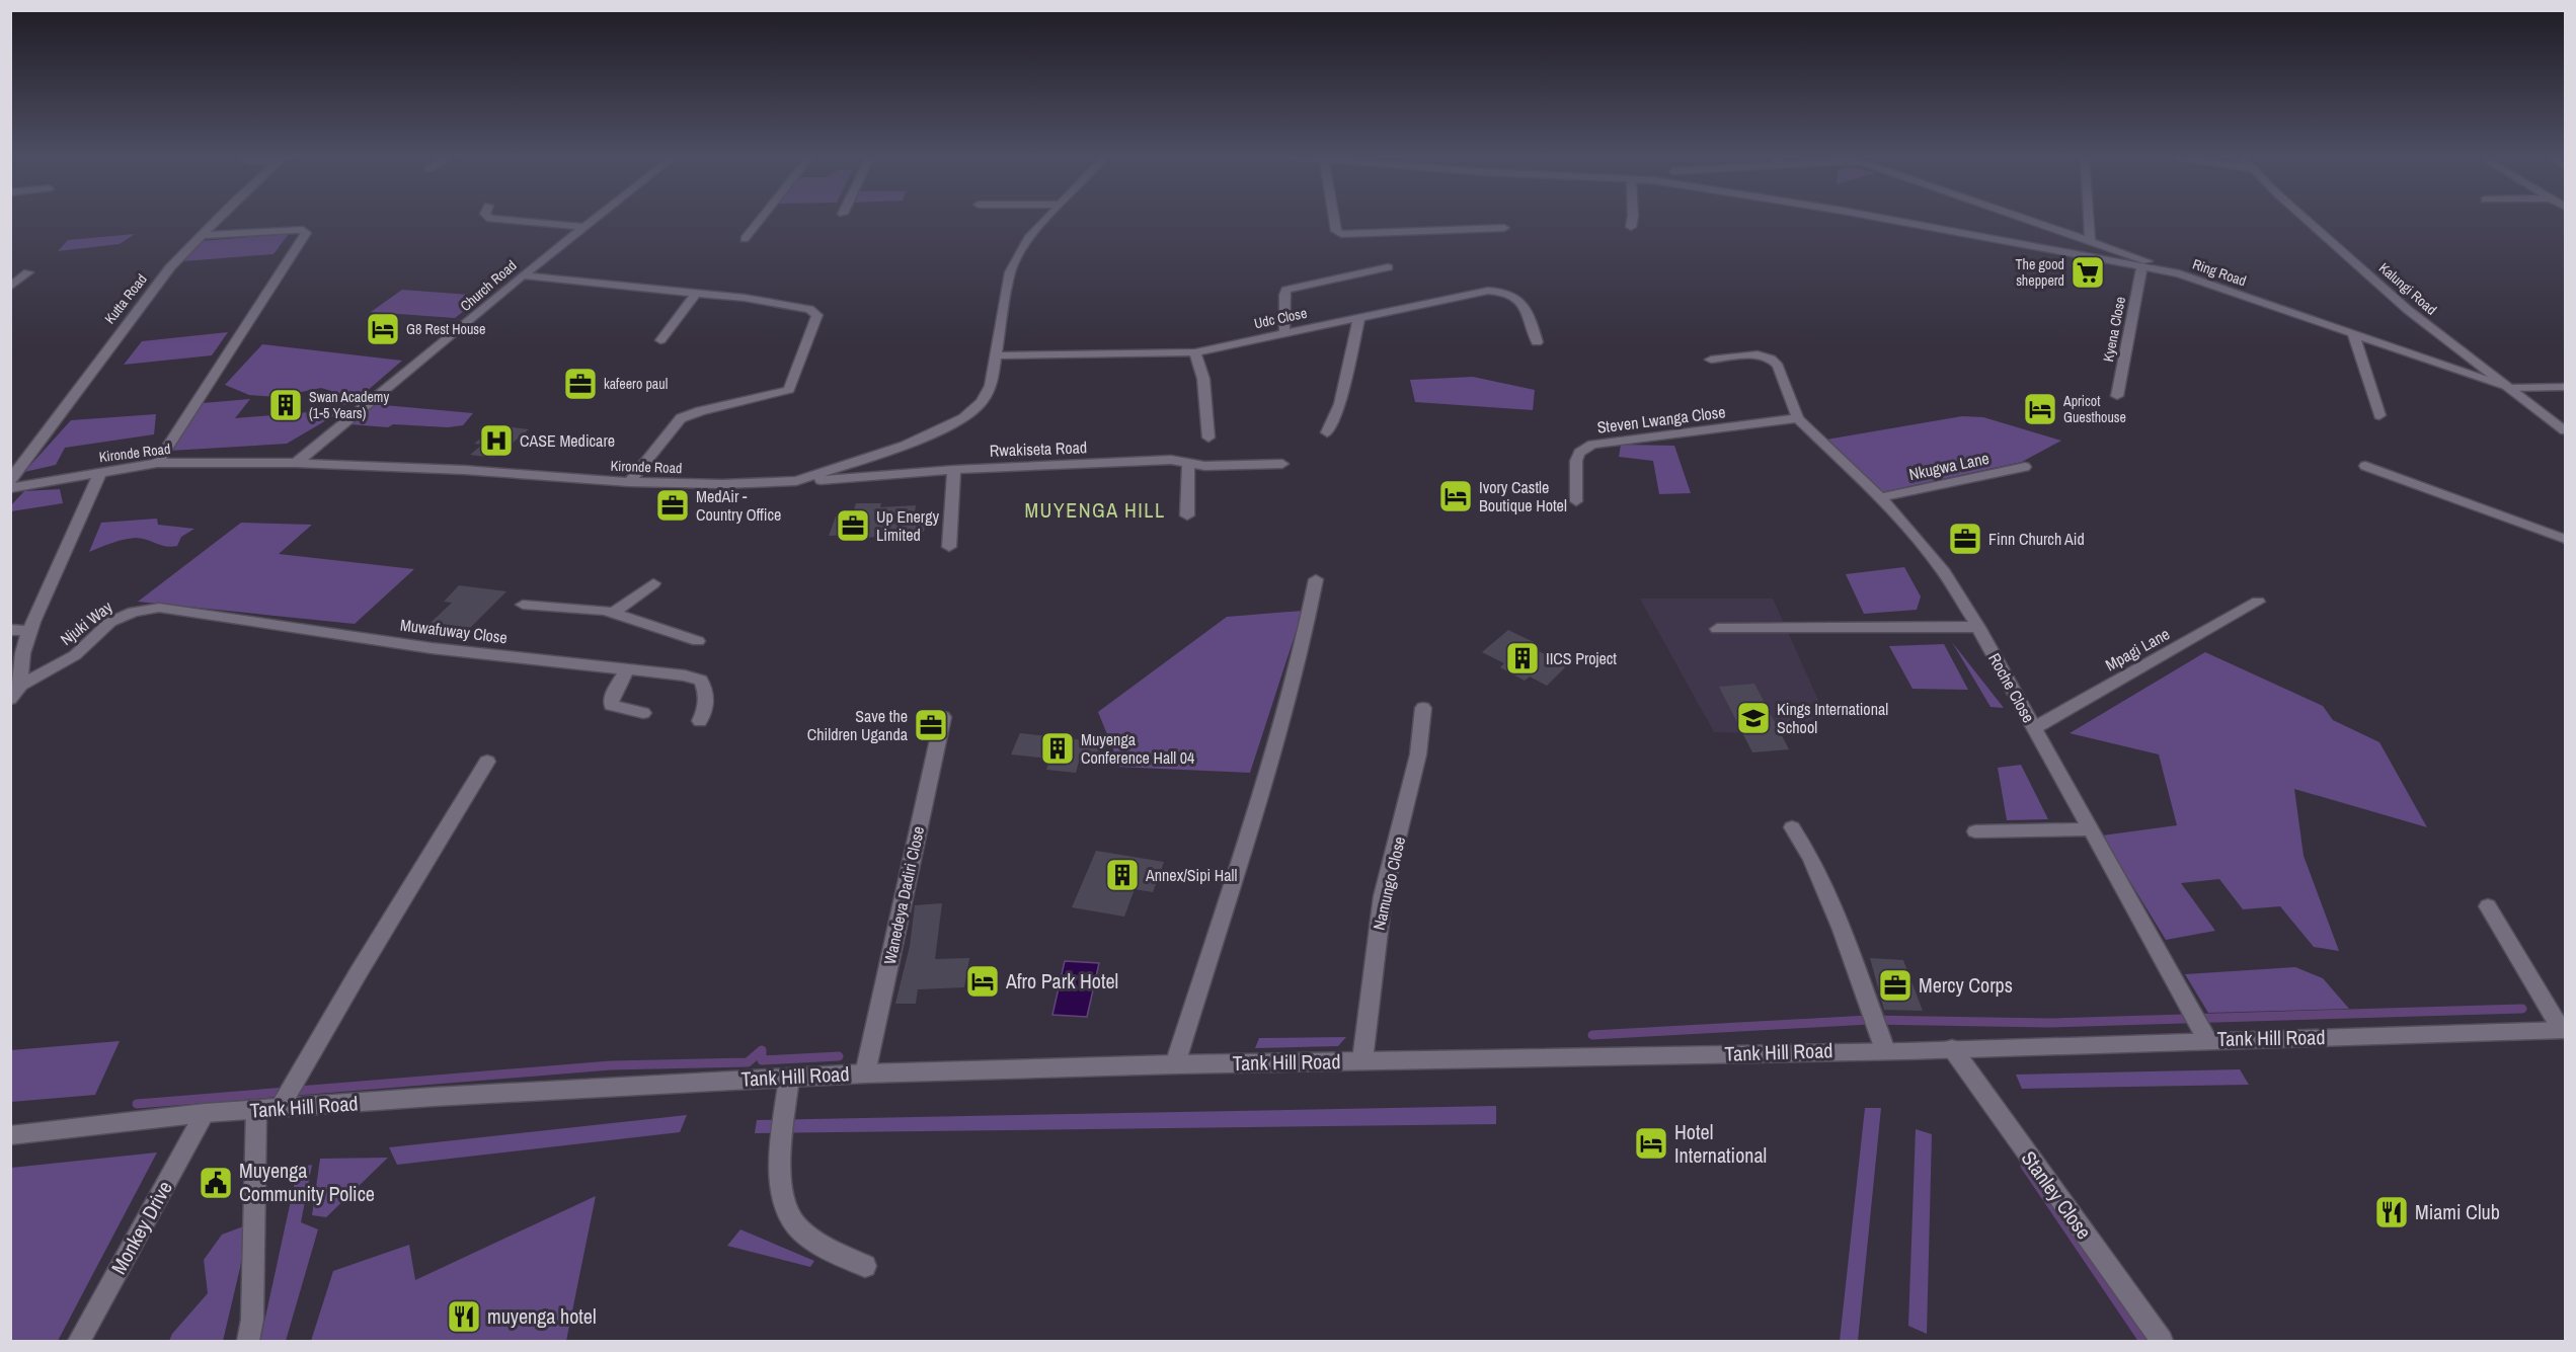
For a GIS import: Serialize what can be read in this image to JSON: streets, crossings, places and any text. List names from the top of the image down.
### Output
{
  "streets": {
    "street": [
      "Ring Road",
      "Church Road",
      "Kalungi Road",
      "Kutta Road",
      "Udc Close",
      "Kyena Close",
      "Steven Lwanga Close",
      "Rwakiseta Road",
      "Kironde Road",
      "Nkugwa Lane",
      "Njuki Way",
      "Muwafuway Close",
      "Mpagi Lane",
      "Roche Close",
      "Namungo Close",
      "Wanedeya Dadiri Close",
      "Tank Hill Road",
      "Stanley Close",
      "Monkey Drive"
    ]
  },
  "crossings": [
    ["Ring Road", "Kalungi Road"],
    ["Ring Road", "Kyena Close"],
    ["Church Road", "Kironde Road"],
    ["Udc Close", "Kironde Road"],
    ["Steven Lwanga Close", "Roche Close"],
    ["Rwakiseta Road", "Kironde Road"],
    ["Nkugwa Lane", "Roche Close"],
    ["Njuki Way", "Muwafuway Close"],
    ["Mpagi Lane", "Roche Close"],
    ["Roche Close", "Tank Hill Road"],
    ["Namungo Close", "Tank Hill Road"],
    ["Wanedeya Dadiri Close", "Tank Hill Road"],
    ["Tank Hill Road", "Stanley Close"],
    ["Tank Hill Road", "Monkey Drive"]
  ],
  "districts": ["MUYENGA HILL"],
  "places": {
    "supermarket": ["The good shepperd"],
    "hotel": [
      "G8 Rest House",
      "Apricot Guesthouse",
      "Ivory Castle Boutique Hotel",
      "Afro Park Hotel",
      "Hotel International"
    ],
    "office": [
      "kafeero paul",
      "MedAir - Country Office",
      "Up Energy Limited",
      "Finn Church Aid",
      "Save the Children Uganda",
      "Mercy Corps"
    ],
    "building": [
      "Swan Academy (1-5 Years)",
      "IICS Project",
      "Muyenga Conference Hall 04",
      "Annex/Sipi Hall"
    ],
    "hospital": ["CASE Medicare"],
    "school or university": ["Kings International School"],
    "public building": ["Muyenga Community Police"],
    "restaurant": ["Miami Club", "muyenga hotel"]
  }
}
